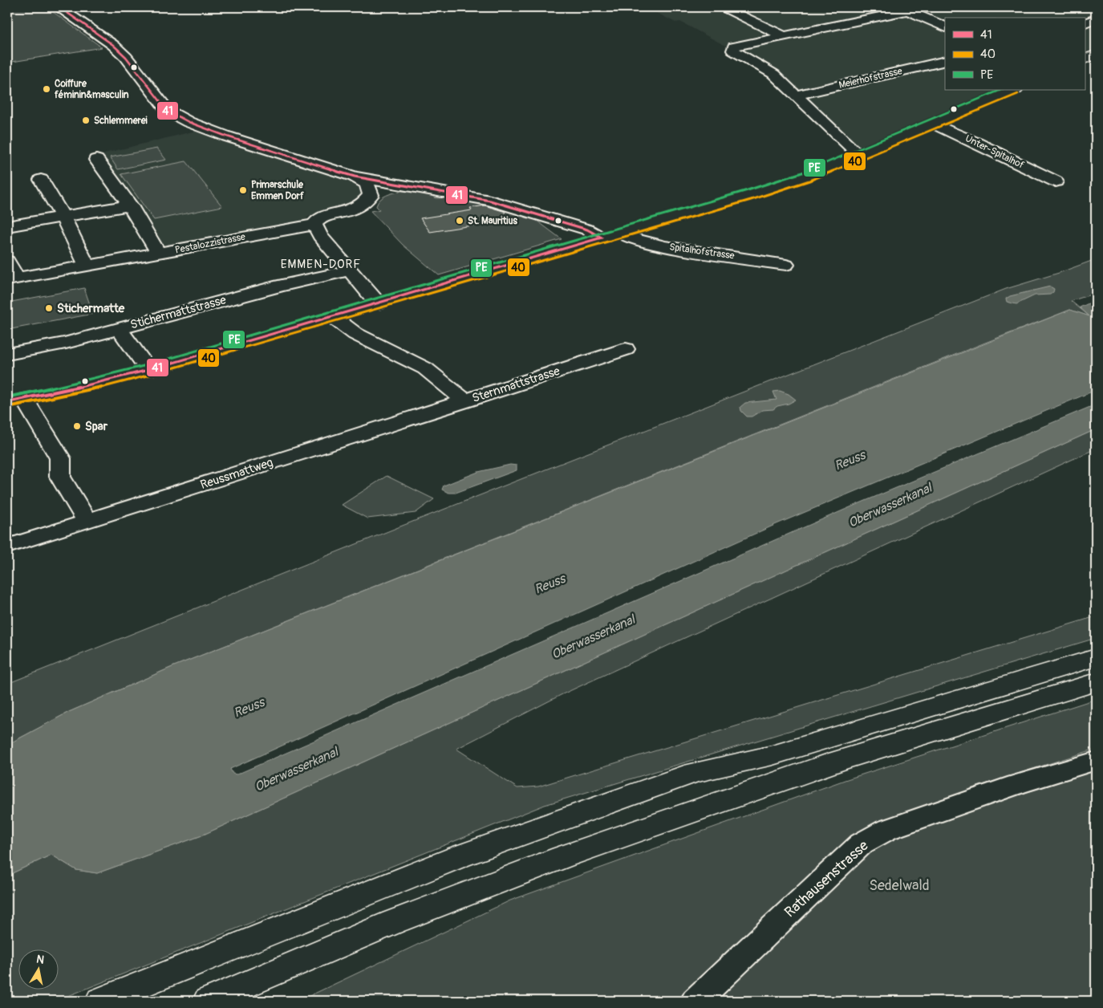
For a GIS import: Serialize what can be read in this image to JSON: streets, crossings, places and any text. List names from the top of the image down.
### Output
{
  "streets": {
    "street": [
      "Meierhofstrasse",
      "Unter-Spitalhof",
      "Pestalozzistrasse",
      "Spitalhofstrasse",
      "Stichermattstrasse",
      "Sternmattstrasse",
      "Reussmattweg",
      "Rathausenstrasse"
    ]
  },
  "crossings": [
    ["Sternmattstrasse", "Reussmattweg"]
  ],
  "districts": ["EMMEN-DORF"],
  "water": ["Reuss", "Oberwasserkanal"],
  "parks": ["Sedelwald"],
  "places": [
    "Coiffure féminin&masculin",
    "Schlemmerei",
    "Primarschule Emmen Dorf",
    "St. Mauritius",
    "Stichermatte",
    "Spar"
  ],
  "lines": ["transit line 41", "transit line PE", "transit line 40"],
  "legend": ["41", "40", "PE"],
  "north": "top"
}
